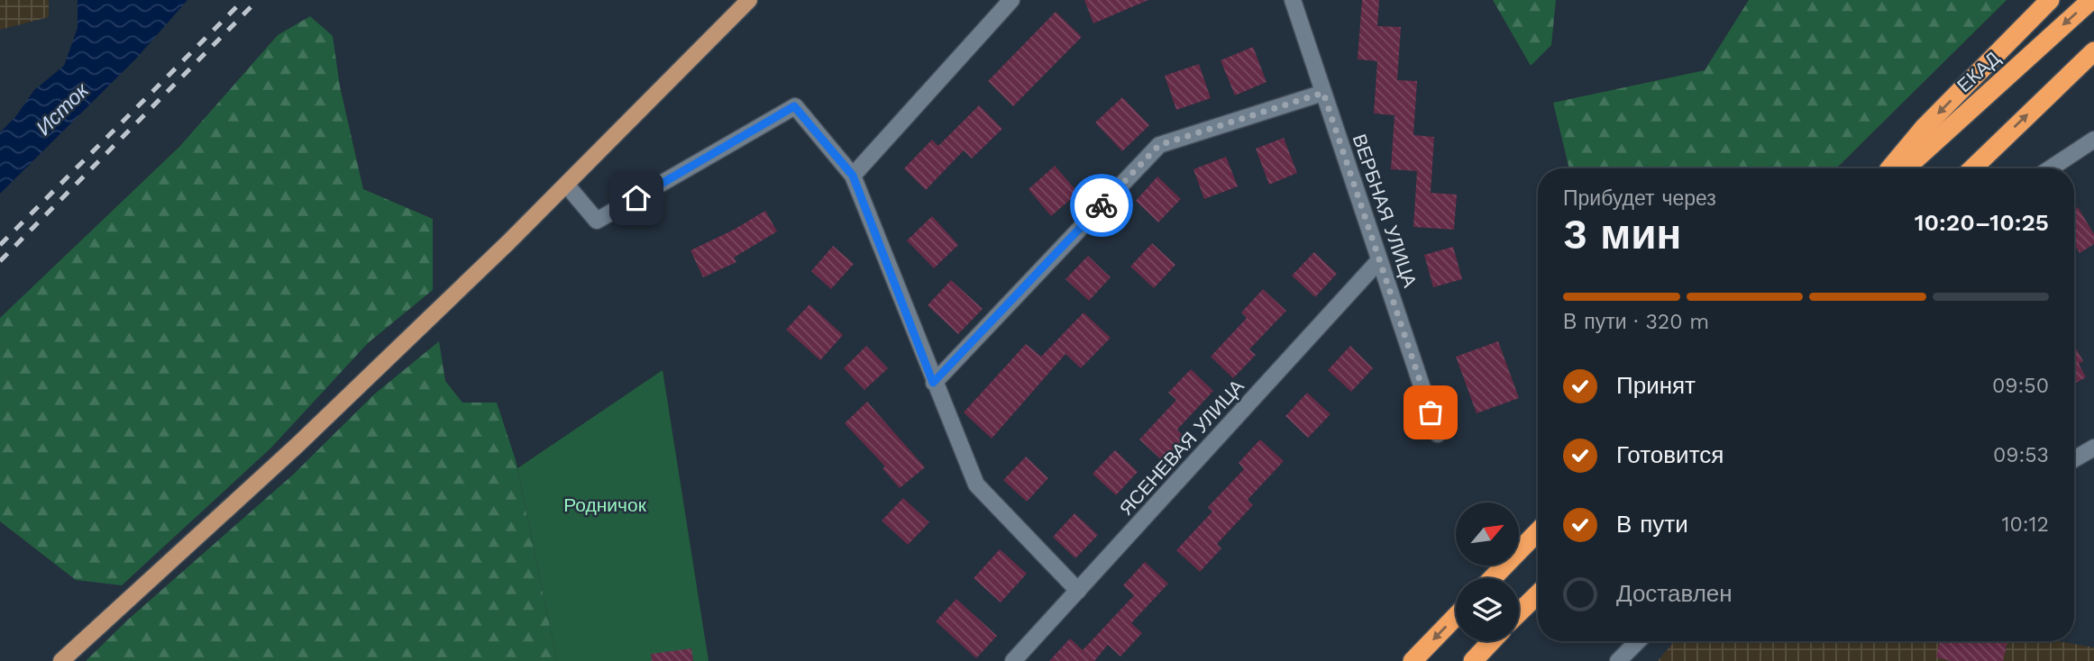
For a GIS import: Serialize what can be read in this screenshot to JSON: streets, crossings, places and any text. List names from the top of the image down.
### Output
{
  "streets": {
    "highway": ["ЕКАД"],
    "street": ["ВЕРБНАЯ УЛИЦА", "ЯСЕНЕВАЯ УЛИЦА"]
  },
  "crossings": [
    ["ВЕРБНАЯ УЛИЦА", "ЯСЕНЕВАЯ УЛИЦА"]
  ],
  "water": ["Исток"],
  "parks": ["Родничок"],
  "north": "top right",
  "page": {
    "heading": ["3 мин", "Прибудет через", "10:20–10:25"],
    "bar": "В пути · 320 m",
    "list": [
      ["Принят", "09:50"],
      ["Готовится", "09:53"],
      ["В пути", "10:12"],
      "Доставлен"
    ]
  }
}
